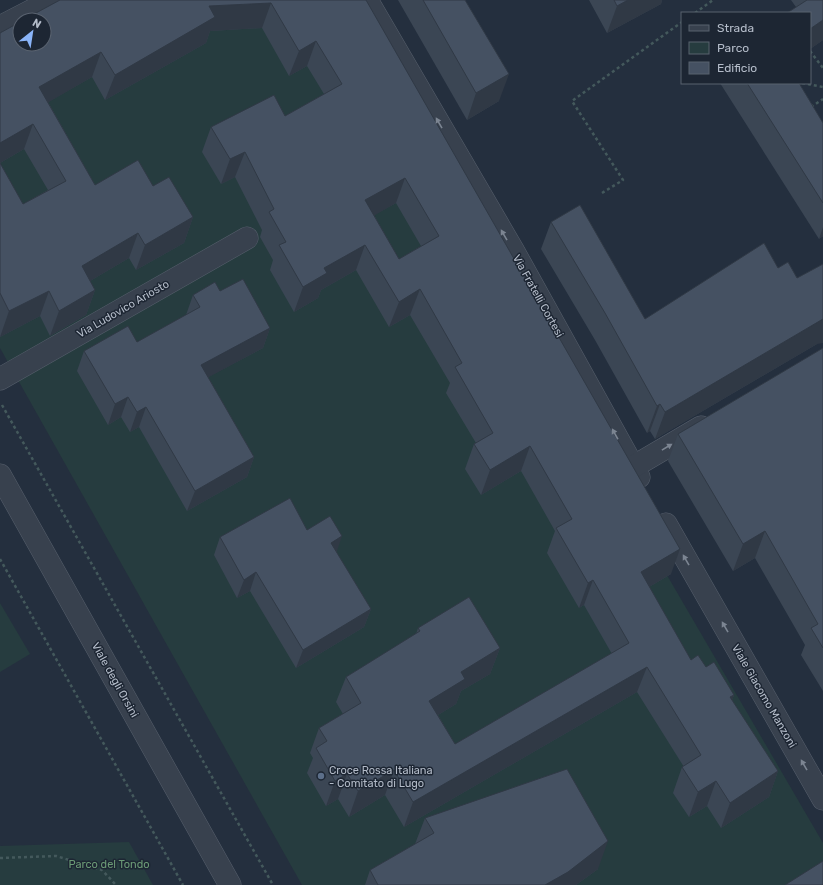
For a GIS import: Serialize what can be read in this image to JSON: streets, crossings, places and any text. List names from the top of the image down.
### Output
{
  "streets": {
    "street": [
      "Via Fratelli Cortesi",
      "Via Ludovico Ariosto",
      "Viale degli Orsini",
      "Viale Giacomo Manzoni"
    ]
  },
  "crossings": [
    ["Via Fratelli Cortesi", "Viale Giacomo Manzoni"]
  ],
  "one_way": ["Via Fratelli Cortesi", "Viale Giacomo Manzoni"],
  "parks": ["Parco del Tondo"],
  "places": ["Croce Rossa Italiana - Comitato di Lugo"],
  "legend": ["Strada", "Parco", "Edificio"],
  "north": "top right"
}
